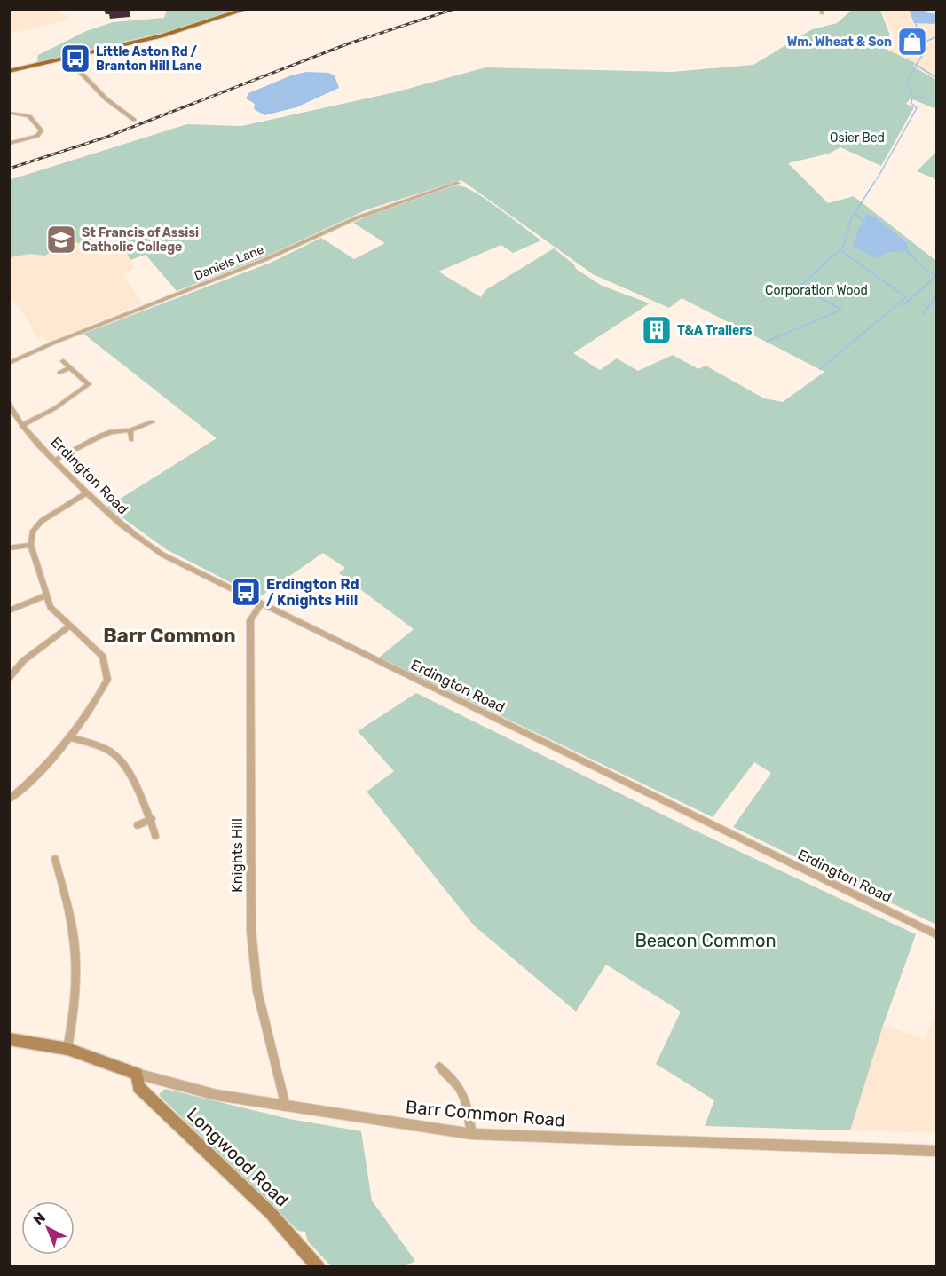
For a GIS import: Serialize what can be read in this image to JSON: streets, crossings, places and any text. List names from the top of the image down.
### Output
{
  "streets": {
    "main road": ["Barr Common Road", "Longwood Road"],
    "street": ["Daniels Lane", "Erdington Road", "Knights Hill"]
  },
  "crossings": [
    ["Erdington Road", "Knights Hill"],
    ["Knights Hill", "Barr Common Road"],
    ["Barr Common Road", "Longwood Road"]
  ],
  "districts": ["Barr Common"],
  "parks": ["Osier Bed", "Corporation Wood", "Beacon Common"],
  "places": {
    "shop": ["Wm. Wheat & Son"],
    "bus stop": ["Little Aston Rd / Branton Hill Lane", "Erdington Rd / Knights Hill"],
    "school or university": ["St Francis of Assisi Catholic College"],
    "building": ["T&A Trailers"]
  },
  "north": "top left"
}
